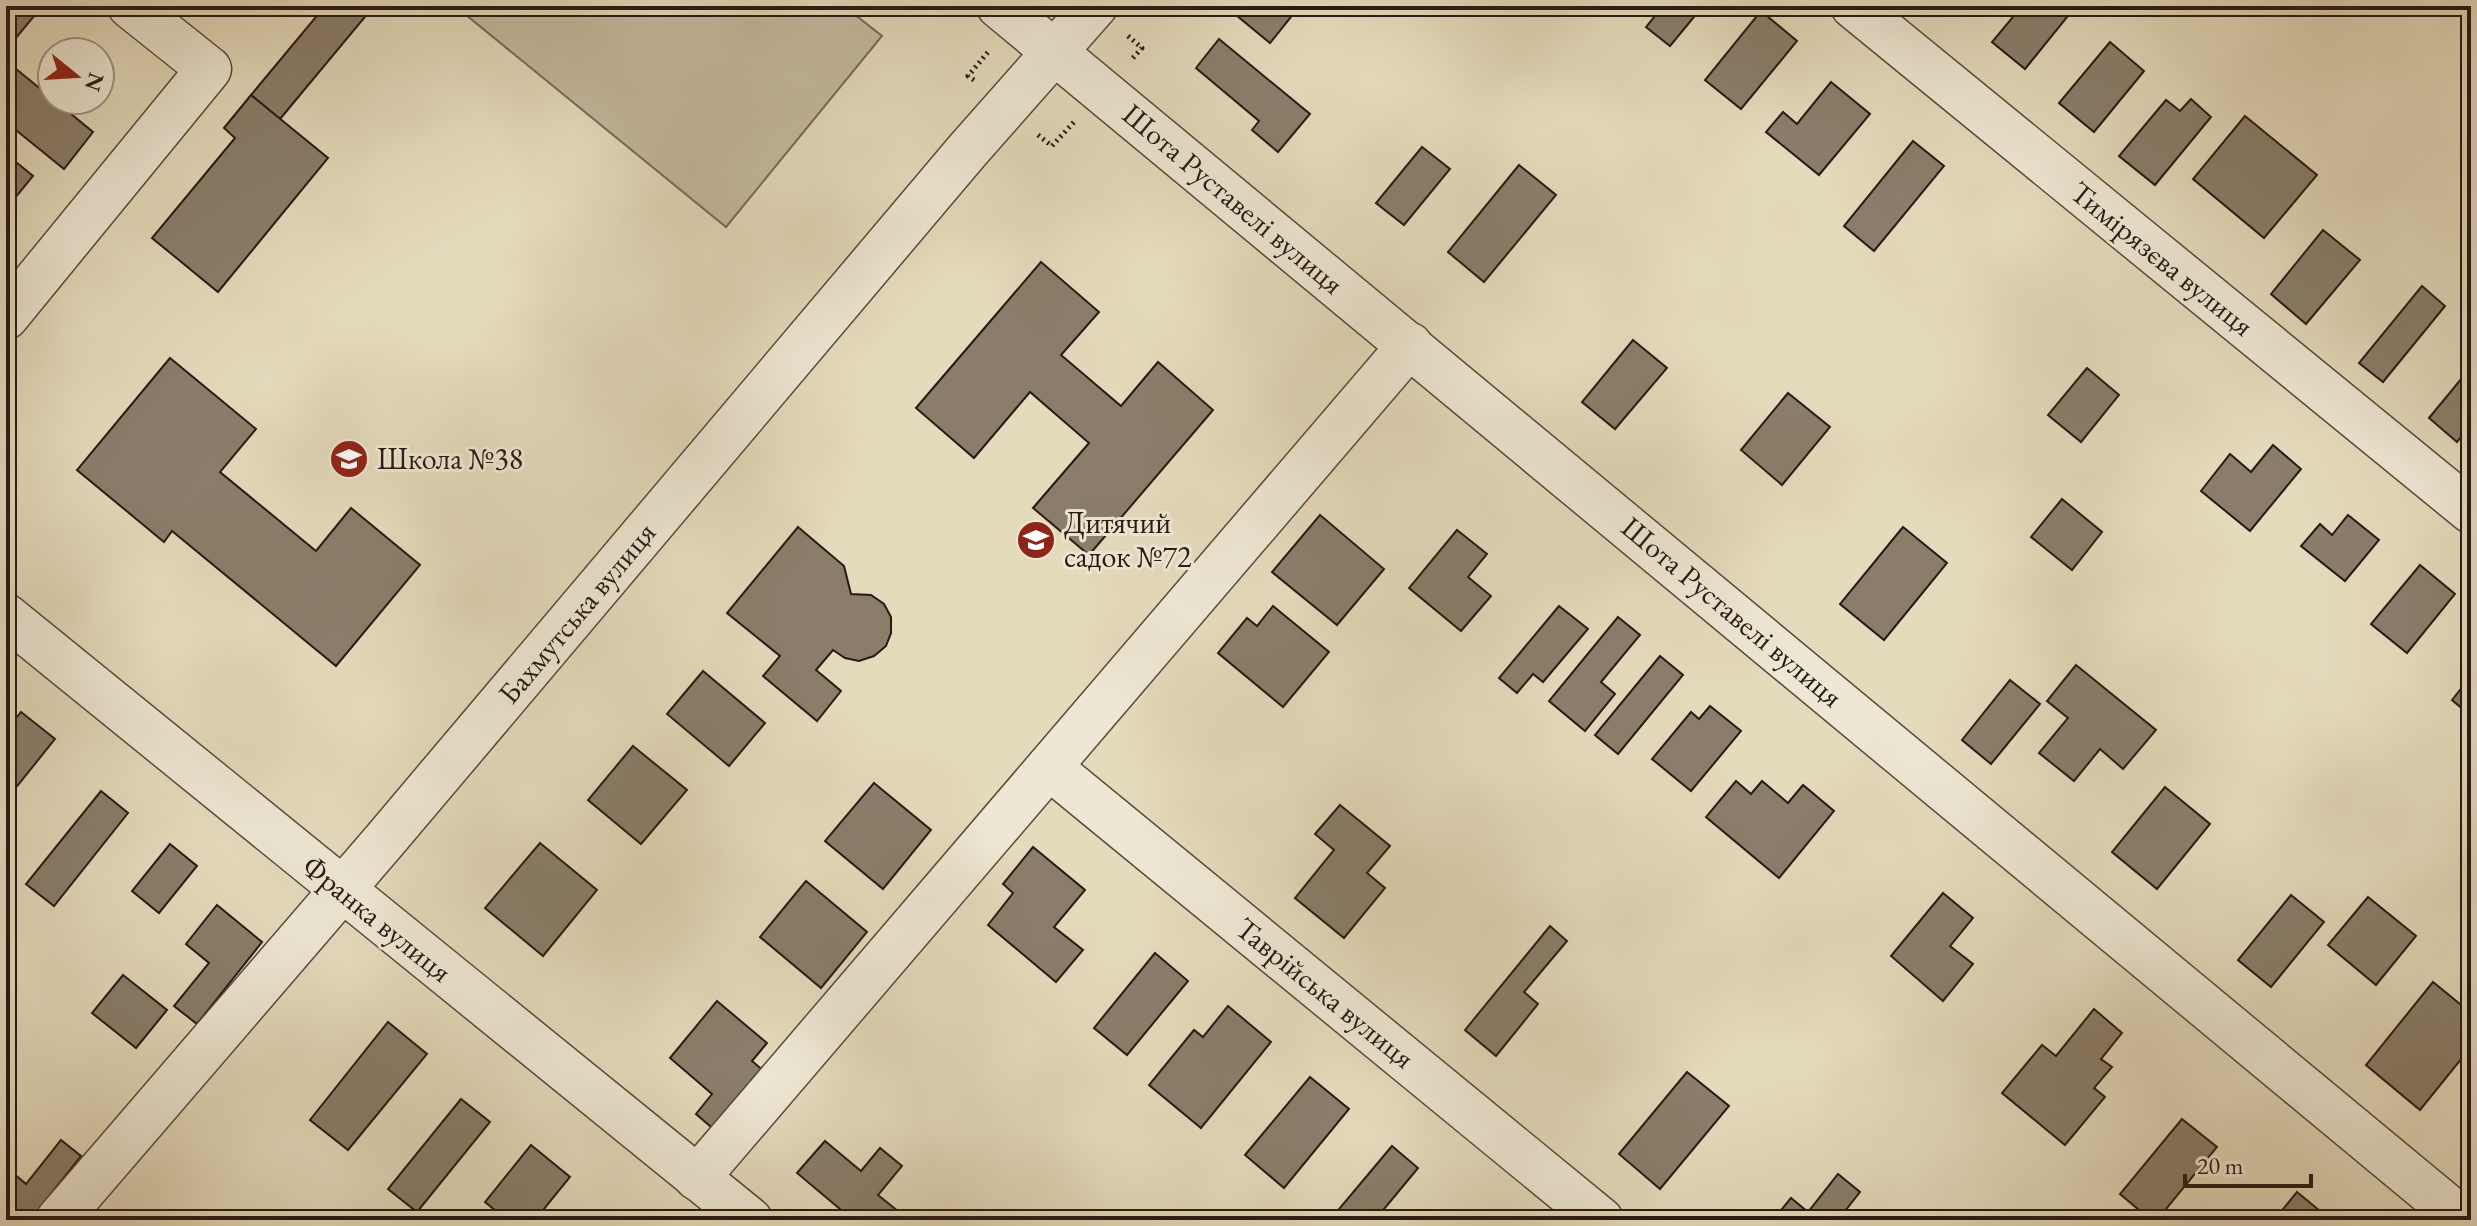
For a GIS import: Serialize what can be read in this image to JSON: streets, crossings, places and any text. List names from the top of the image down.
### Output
{
  "streets": {
    "street": [
      "Шота Руставелі вулиця",
      "Тимірязєва вулиця",
      "Бахмутська вулиця",
      "Франка вулиця",
      "Таврійська вулиця"
    ]
  },
  "crossings": [
    ["Шота Руставелі вулиця", "Бахмутська вулиця"],
    ["Бахмутська вулиця", "Франка вулиця"]
  ],
  "places": {
    "school or university": ["Школа №38", "Дитячий садок №72"]
  },
  "scale_bar": "20 m",
  "north": "right"
}
